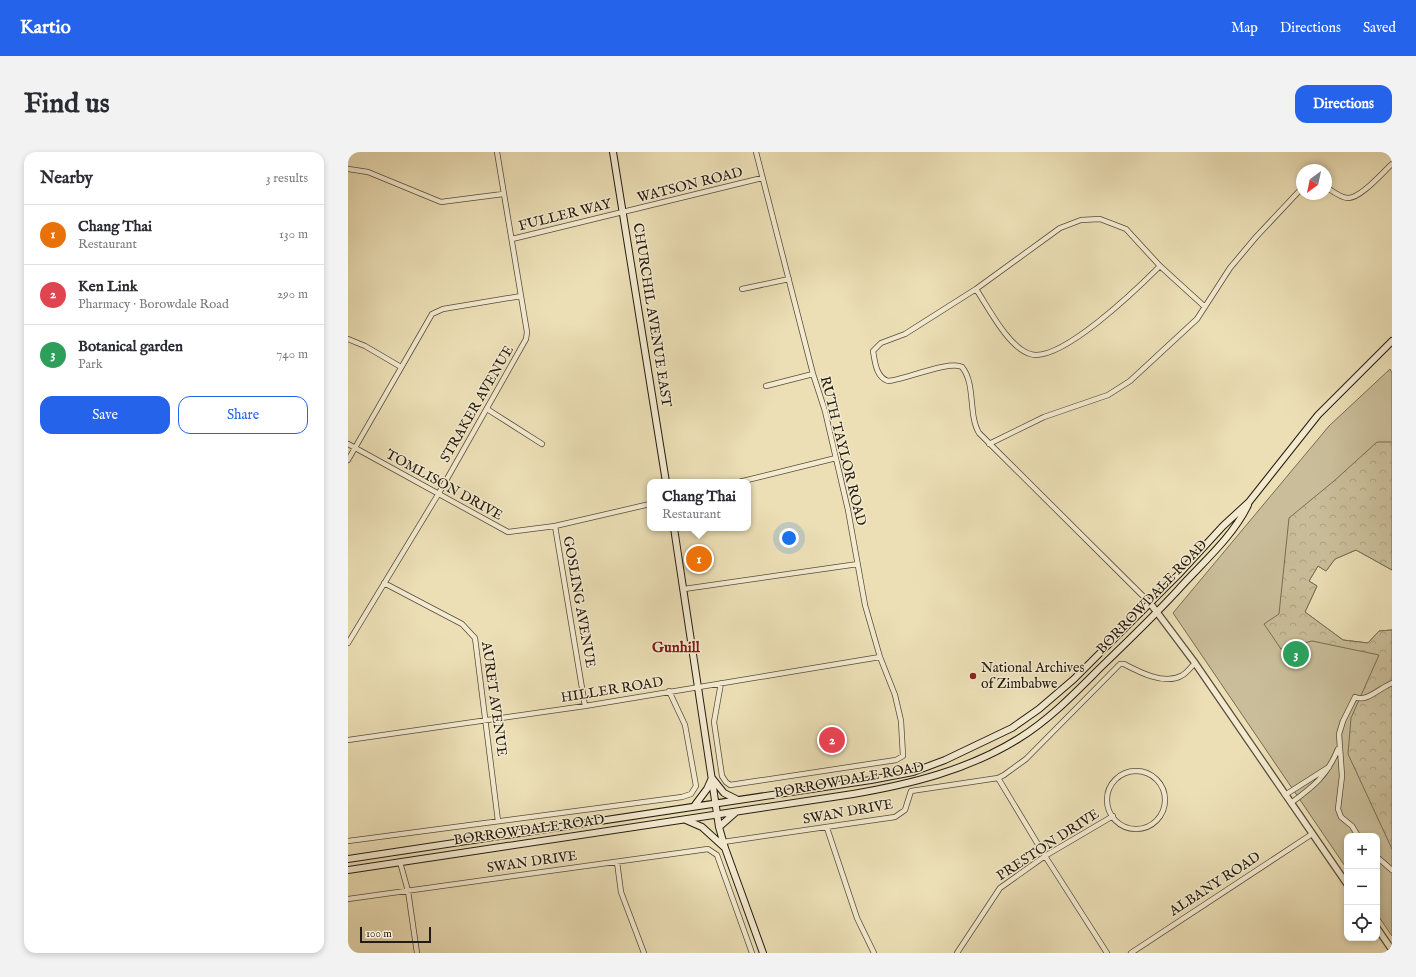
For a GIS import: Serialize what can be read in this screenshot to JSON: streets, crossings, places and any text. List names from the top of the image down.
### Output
{
  "streets": {
    "main road": ["CHURCHIL AVENUE EAST", "BORROWDALE ROAD"],
    "street": [
      "WATSON ROAD",
      "FULLER WAY",
      "STRAKER AVENUE",
      "RUTH TAYLOR ROAD",
      "TOMLISON DRIVE",
      "GOSLING AVENUE",
      "HILLER ROAD",
      "AURET AVENUE",
      "SWAN DRIVE",
      "PRESTON DRIVE",
      "ALBANY ROAD"
    ]
  },
  "crossings": [
    ["WATSON ROAD", "FULLER WAY"],
    ["WATSON ROAD", "CHURCHIL AVENUE EAST"],
    ["WATSON ROAD", "RUTH TAYLOR ROAD"],
    ["FULLER WAY", "CHURCHIL AVENUE EAST"],
    ["FULLER WAY", "STRAKER AVENUE"],
    ["STRAKER AVENUE", "TOMLISON DRIVE"],
    ["STRAKER AVENUE", "AURET AVENUE"],
    ["RUTH TAYLOR ROAD", "HILLER ROAD"],
    ["TOMLISON DRIVE", "GOSLING AVENUE"],
    ["GOSLING AVENUE", "HILLER ROAD"],
    ["HILLER ROAD", "AURET AVENUE"]
  ],
  "districts": ["Gunhill"],
  "places": ["National Archives of Zimbabwe"],
  "scale_bar": "100 m",
  "north": "bottom left",
  "page": {
    "header": "Kartio",
    "nav": ["Map", "Directions", "Saved"],
    "buttons": [
      "Directions",
      ["Save", "Share"]
    ],
    "title": "Find us",
    "heading": ["Nearby", "3 results"],
    "list": [
      {
        "mark": "1",
        "name": "Chang Thai",
        "note": "Restaurant",
        "value": "130 m"
      },
      {
        "mark": "2",
        "name": "Ken Link",
        "note": "Pharmacy · Borowdale Road",
        "value": "290 m"
      },
      {
        "mark": "3",
        "name": "Botanical garden",
        "note": "Park",
        "value": "740 m"
      }
    ],
    "popup": ["Chang Thai", "Restaurant"],
    "pins": ["1", "3", "2"],
    "map_buttons": ["+", "−"],
    "scale": "100 m"
  }
}
